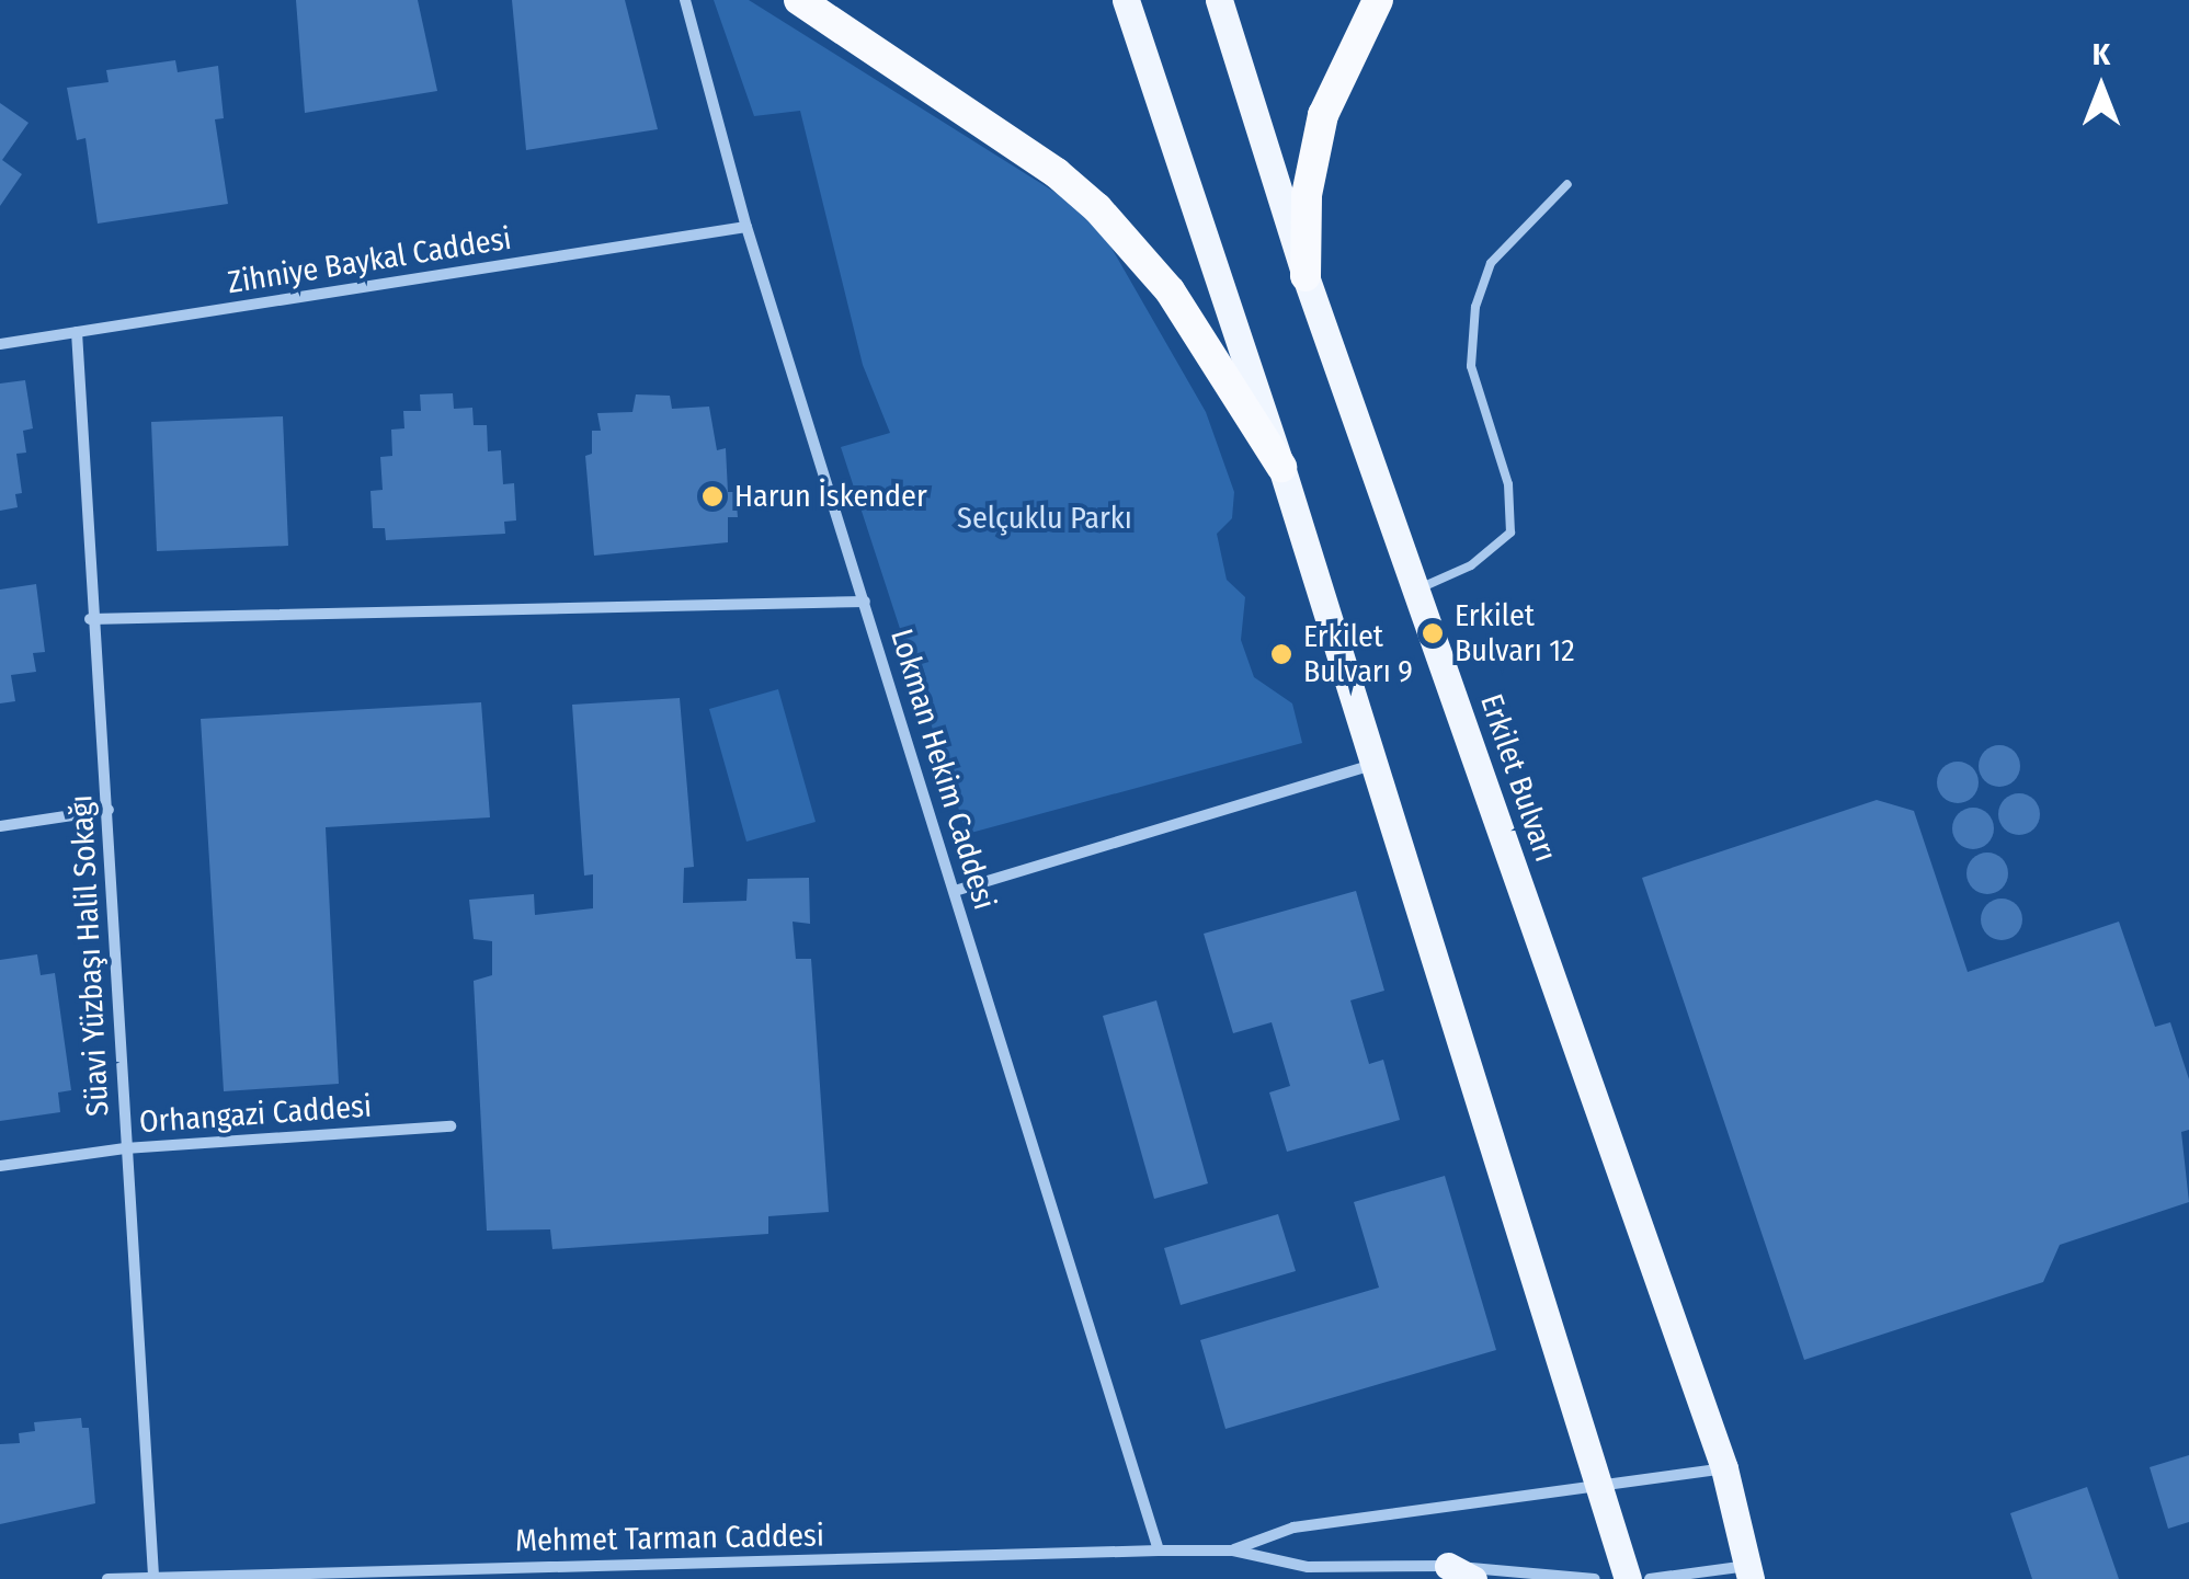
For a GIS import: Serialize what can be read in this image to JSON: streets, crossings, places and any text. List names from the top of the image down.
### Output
{
  "streets": {
    "main road": ["Erkilet Bulvarı"],
    "street": [
      "Zihniye Baykal Caddesi",
      "Lokman Hekim Caddesi",
      "Süavi Yüzbaşı Halil Sokağı",
      "Orhangazi Caddesi",
      "Mehmet Tarman Caddesi"
    ]
  },
  "crossings": [
    ["Zihniye Baykal Caddesi", "Lokman Hekim Caddesi"],
    ["Zihniye Baykal Caddesi", "Süavi Yüzbaşı Halil Sokağı"],
    ["Lokman Hekim Caddesi", "Mehmet Tarman Caddesi"],
    ["Erkilet Bulvarı", "Mehmet Tarman Caddesi"],
    ["Süavi Yüzbaşı Halil Sokağı", "Orhangazi Caddesi"],
    ["Süavi Yüzbaşı Halil Sokağı", "Mehmet Tarman Caddesi"]
  ],
  "parks": ["Selçuklu Parkı"],
  "places": ["Harun İskender", "Erkilet Bulvarı 12", "Erkilet Bulvarı 9"],
  "north": "top"
}
